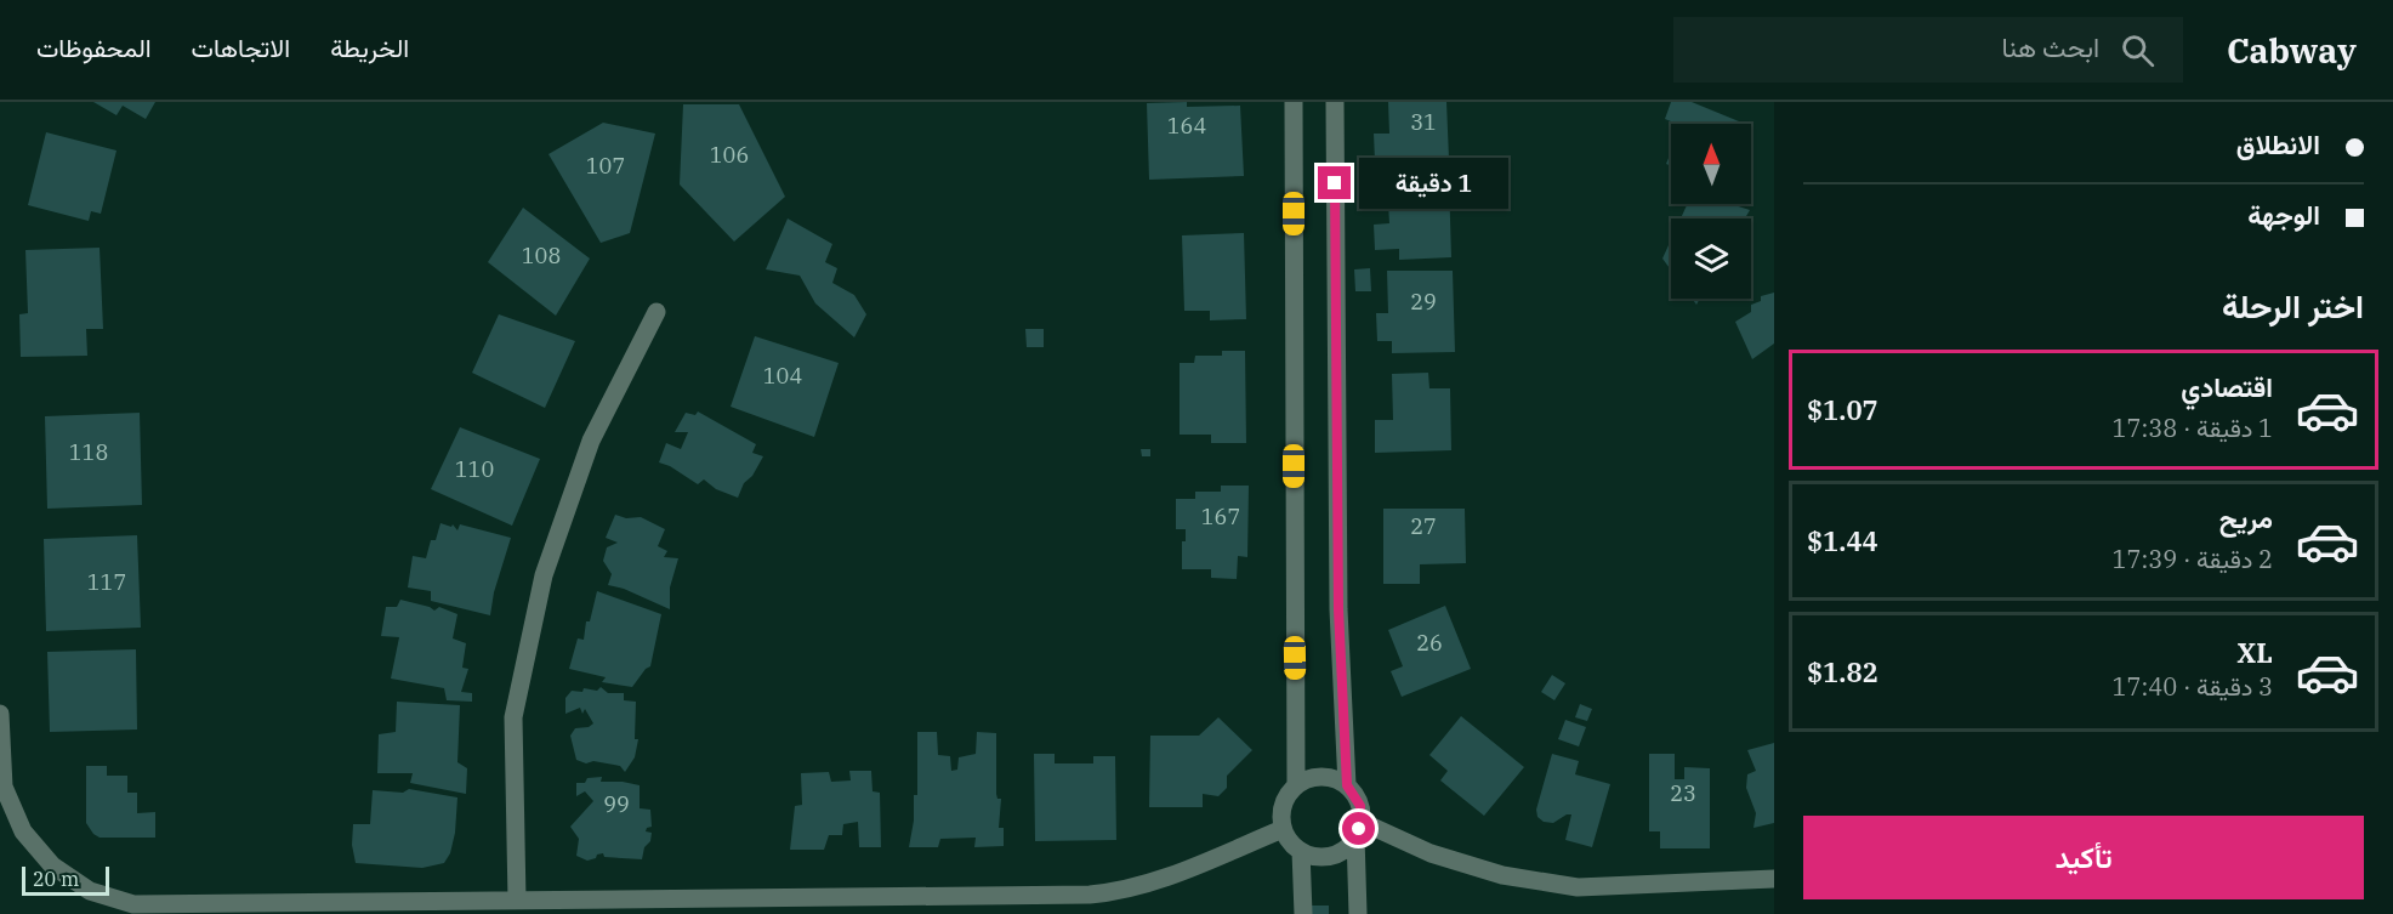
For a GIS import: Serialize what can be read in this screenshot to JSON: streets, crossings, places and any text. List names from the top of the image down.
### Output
{
  "house_numbers": [
    "31",
    "164",
    "106",
    "107",
    "108",
    "29",
    "104",
    "118",
    "110",
    "167",
    "27",
    "117",
    "26",
    "23",
    "99"
  ],
  "scale_bar": "20 m",
  "north": "top",
  "page": {
    "header": "Cabway",
    "search": "ابحث هنا",
    "nav": ["الخريطة", "الاتجاهات", "المحفوظات"],
    "banner": ["الانطلاق", "الوجهة"],
    "bubble": "1 دقيقة",
    "heading": "اختر الرحلة",
    "list": [
      {
        "name": "اقتصادي",
        "note": "1 دقيقة · 17:38",
        "value": "$1.07"
      },
      {
        "name": "مريح",
        "note": "2 دقيقة · 17:39",
        "value": "$1.44"
      },
      {
        "name": "XL",
        "note": "3 دقيقة · 17:40",
        "value": "$1.82"
      }
    ],
    "buttons": "تأكيد",
    "scale": "20 m"
  }
}
